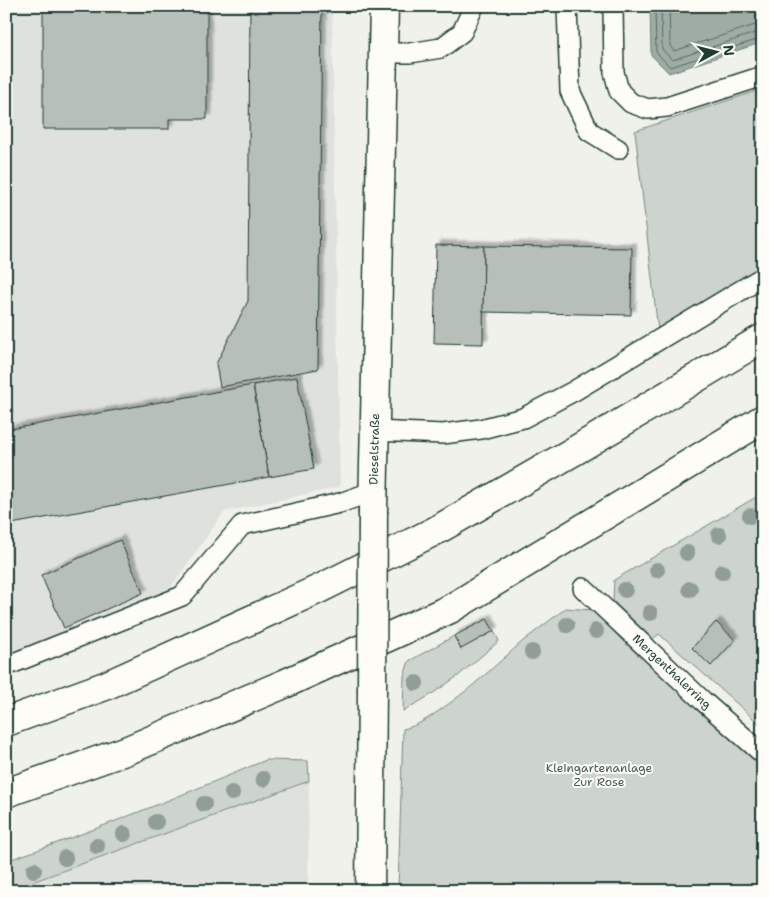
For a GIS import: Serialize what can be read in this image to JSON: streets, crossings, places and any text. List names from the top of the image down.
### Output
{
  "streets": {
    "main road": ["Dieselstraße"],
    "lane": ["Mergenthalerring"]
  },
  "parks": ["Kleingartenanlage Zur Rose"],
  "north": "right"
}
